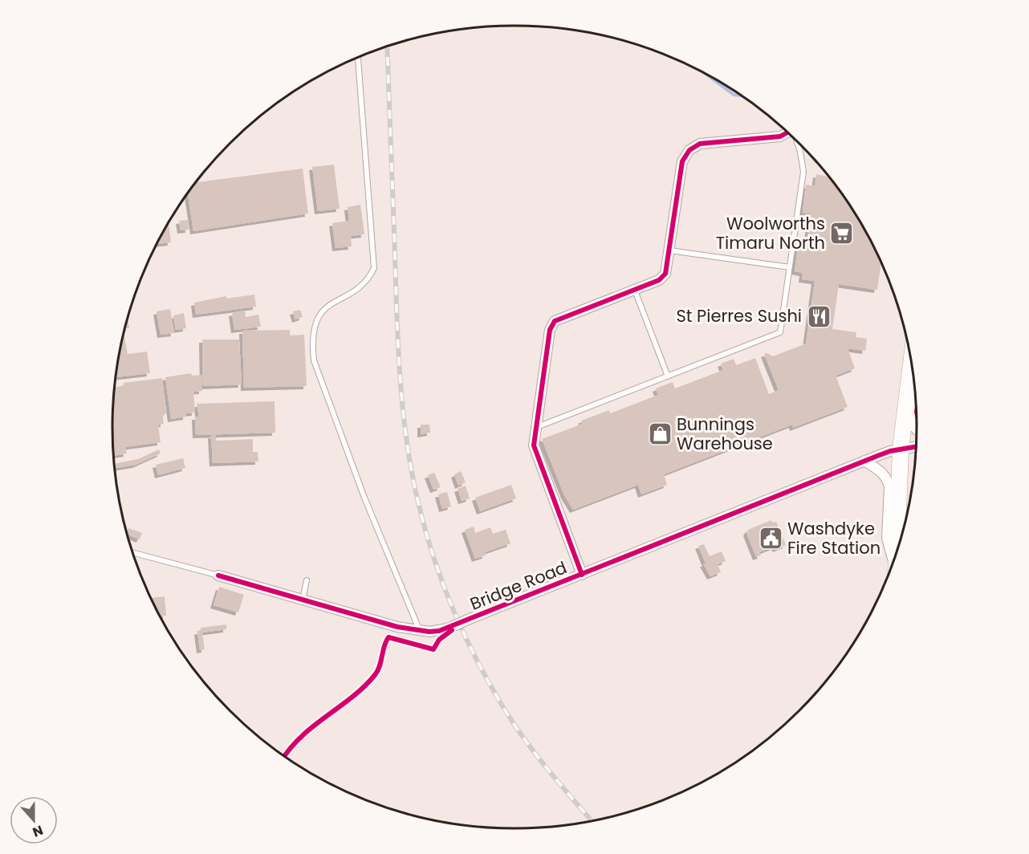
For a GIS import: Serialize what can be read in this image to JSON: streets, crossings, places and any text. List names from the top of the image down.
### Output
{
  "streets": {
    "street": ["Bridge Road"]
  },
  "places": {
    "supermarket": ["Woolworths Timaru North"],
    "restaurant": ["St Pierres Sushi"],
    "shop": ["Bunnings Warehouse"],
    "public building": ["Washdyke Fire Station"]
  },
  "north": "bottom"
}
